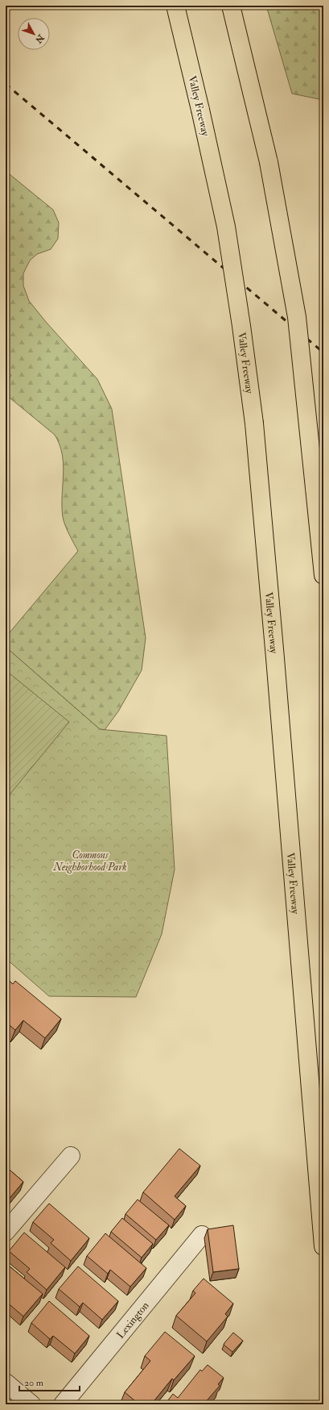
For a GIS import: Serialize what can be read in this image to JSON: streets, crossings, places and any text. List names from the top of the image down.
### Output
{
  "streets": {
    "highway": ["Valley Freeway"],
    "street": ["Lexington"]
  },
  "parks": ["Commons Neighborhood Park"],
  "scale_bar": "20 m",
  "north": "bottom right"
}
